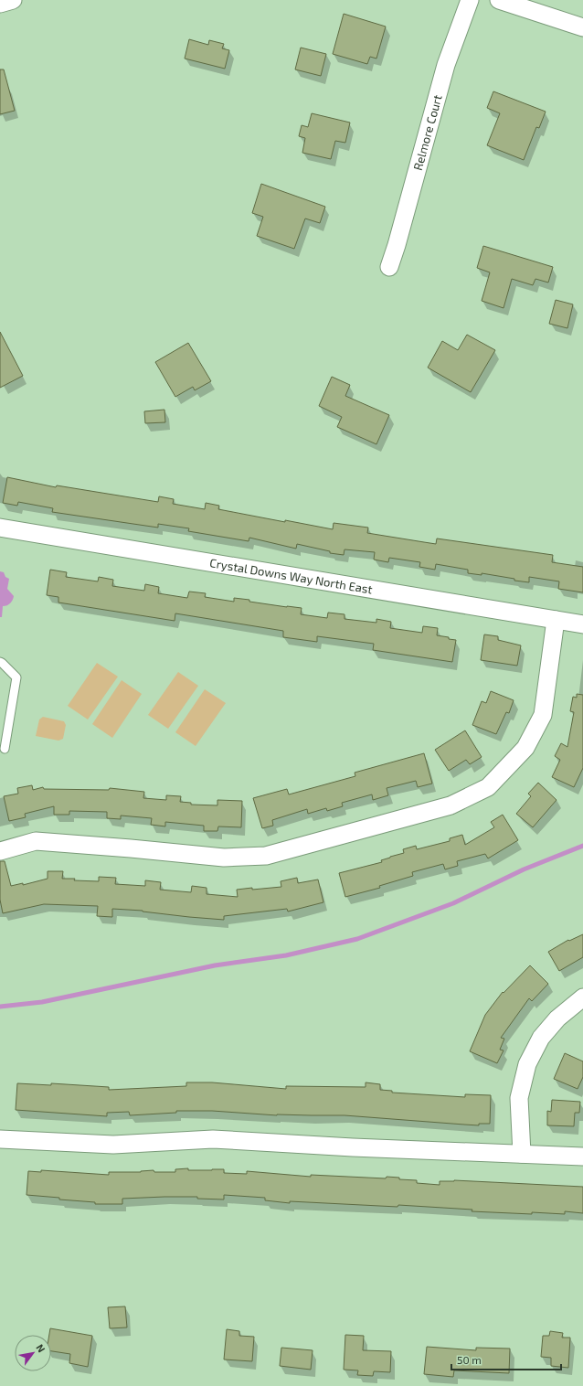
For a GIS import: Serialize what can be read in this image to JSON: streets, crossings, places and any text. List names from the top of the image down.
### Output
{
  "streets": {
    "street": ["Relmore Court", "Crystal Downs Way North East"]
  },
  "scale_bar": "50 m",
  "north": "top right"
}
